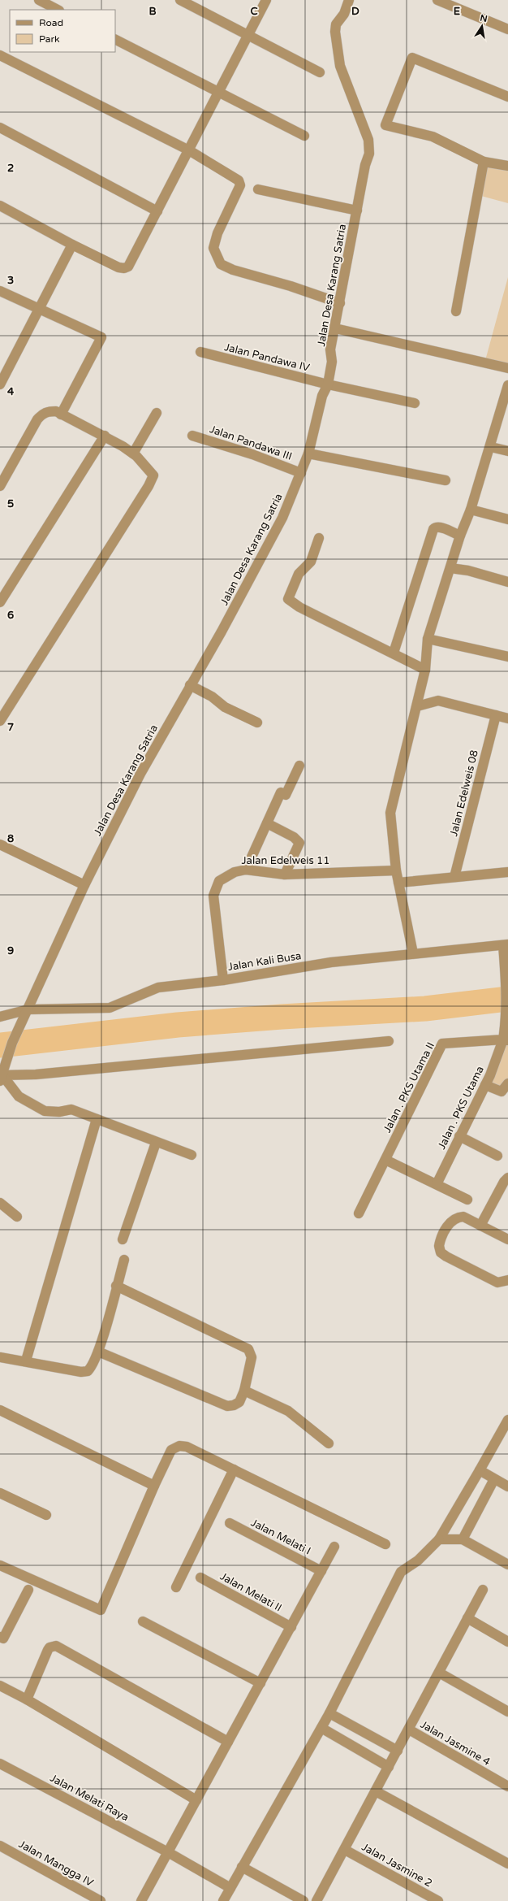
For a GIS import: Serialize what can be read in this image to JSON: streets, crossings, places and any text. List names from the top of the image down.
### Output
{
  "streets": {
    "street": [
      "Jalan Desa Karang Satria",
      "Jalan Pandawa IV",
      "Jalan Pandawa III",
      "Jalan Edelweis 08",
      "Jalan Edelweis 11",
      "Jalan Kali Busa",
      "Jalan . PKS Utama II",
      "Jalan . PKS Utama",
      "Jalan Melati I",
      "Jalan Melati II",
      "Jalan Jasmine 4",
      "Jalan Melati Raya",
      "Jalan Mangga IV",
      "Jalan Jasmine 2"
    ]
  },
  "crossings": [
    ["Jalan Desa Karang Satria", "Jalan Pandawa IV"],
    ["Jalan Desa Karang Satria", "Jalan Pandawa III"],
    ["Jalan Desa Karang Satria", "Jalan Kali Busa"],
    ["Jalan Edelweis 11", "Jalan Kali Busa"],
    ["Jalan Kali Busa", "Jalan . PKS Utama"],
    ["Jalan . PKS Utama II", "Jalan . PKS Utama"]
  ],
  "legend": ["Road", "Park"],
  "north": "top",
  "grid": {
    "columns": [
      "B",
      "C",
      "D",
      "E"
    ],
    "rows": [
      "2",
      "3",
      "4",
      "5",
      "6",
      "7",
      "8",
      "9"
    ]
  }
}
